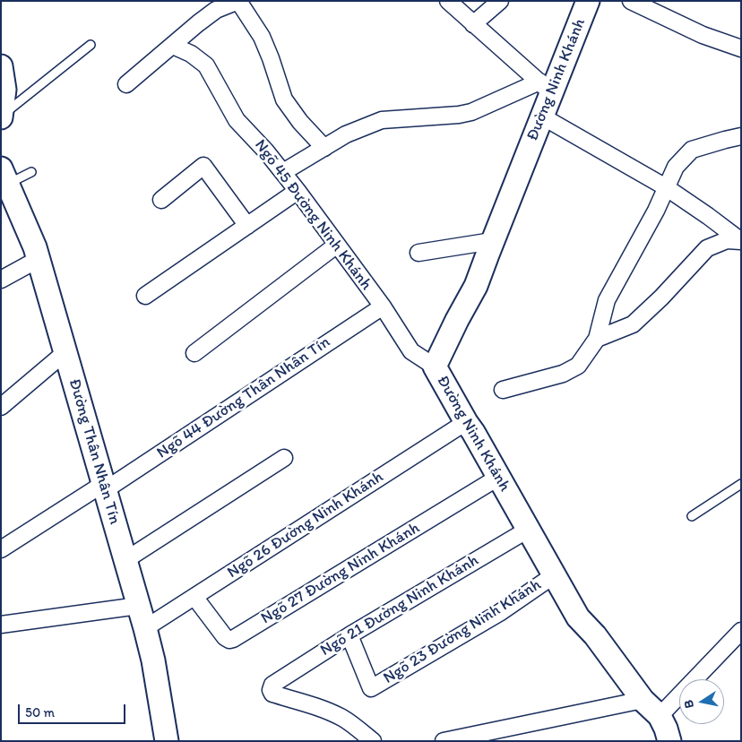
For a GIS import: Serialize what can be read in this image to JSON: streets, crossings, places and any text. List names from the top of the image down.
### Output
{
  "streets": {
    "street": [
      "Đường Ninh Khánh",
      "Ngõ 45 Đường Ninh Khánh",
      "Ngõ 44 Đường Thân Nhân Tín",
      "Đường Thân Nhân Tín",
      "Ngõ 26 Đường Ninh Khánh",
      "Ngõ 27 Đường Ninh Khánh",
      "Ngõ 21 Đường Ninh Khánh",
      "Ngõ 23 Đường Ninh Khánh"
    ]
  },
  "crossings": [
    ["Đường Ninh Khánh", "Ngõ 45 Đường Ninh Khánh"],
    ["Đường Ninh Khánh", "Ngõ 26 Đường Ninh Khánh"],
    ["Đường Ninh Khánh", "Ngõ 27 Đường Ninh Khánh"],
    ["Đường Ninh Khánh", "Ngõ 21 Đường Ninh Khánh"],
    ["Đường Ninh Khánh", "Ngõ 23 Đường Ninh Khánh"],
    ["Ngõ 45 Đường Ninh Khánh", "Ngõ 44 Đường Thân Nhân Tín"],
    ["Ngõ 44 Đường Thân Nhân Tín", "Đường Thân Nhân Tín"],
    ["Đường Thân Nhân Tín", "Ngõ 26 Đường Ninh Khánh"],
    ["Ngõ 26 Đường Ninh Khánh", "Ngõ 27 Đường Ninh Khánh"],
    ["Ngõ 21 Đường Ninh Khánh", "Ngõ 23 Đường Ninh Khánh"]
  ],
  "scale_bar": "50 m",
  "north": "left"
}
